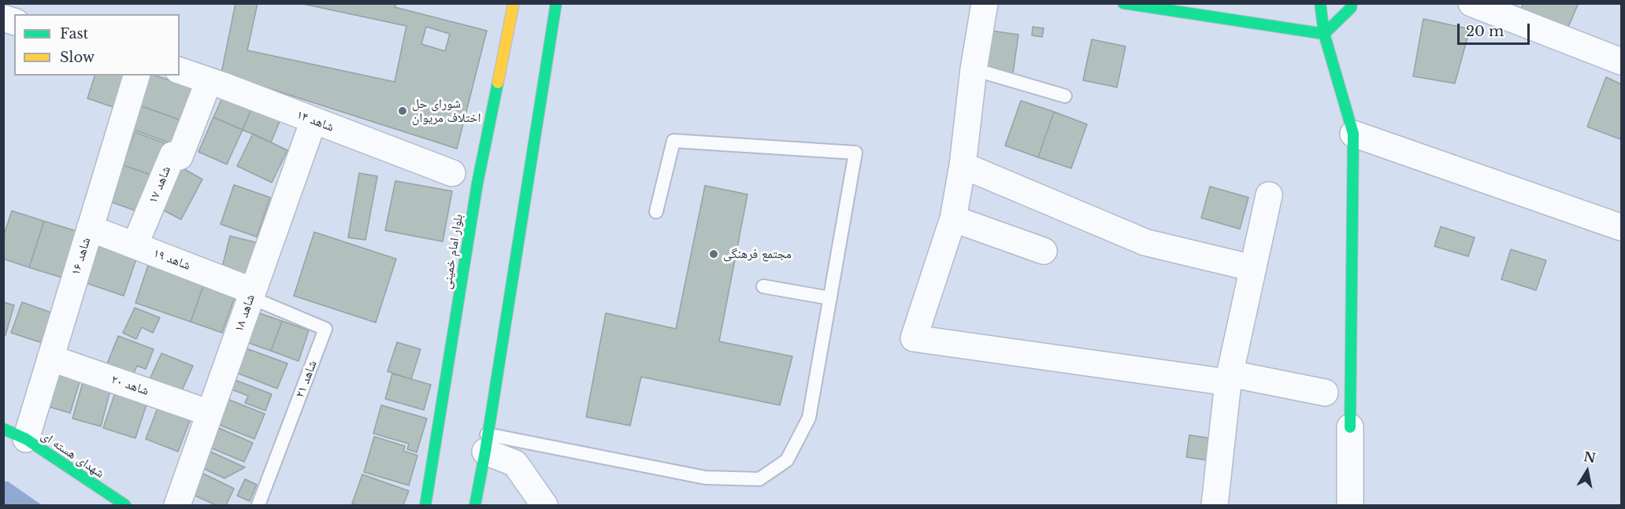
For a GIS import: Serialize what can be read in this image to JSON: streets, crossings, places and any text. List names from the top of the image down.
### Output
{
  "streets": {
    "street": [
      "شاهد ۱۴",
      "شاهد ۱۷",
      "بلوار امام خمینی",
      "شاهد ۱۶",
      "شاهد ۱۹",
      "شاهد ۱۸",
      "شاهد ۲۰",
      "شهدای هسته ای"
    ],
    "lane": ["شاهد ۲۱"]
  },
  "crossings": [
    ["شاهد ۱۴", "شاهد ۱۷"],
    ["شاهد ۱۴", "شاهد ۱۸"],
    ["شاهد ۱۷", "شاهد ۱۹"],
    ["شاهد ۱۶", "شاهد ۱۹"],
    ["شاهد ۱۶", "شاهد ۲۰"],
    ["شاهد ۱۶", "شهدای هسته ای"],
    ["شاهد ۱۹", "شاهد ۱۸"],
    ["شاهد ۱۹", "شاهد ۲۱"],
    ["شاهد ۱۸", "شاهد ۲۱"],
    ["شاهد ۱۸", "شاهد ۲۰"]
  ],
  "places": ["شورای حل اختلاف مریوان", "مجتمع فرهنگی"],
  "legend": ["Fast", "Slow"],
  "scale_bar": "20 m",
  "north": "top"
}
